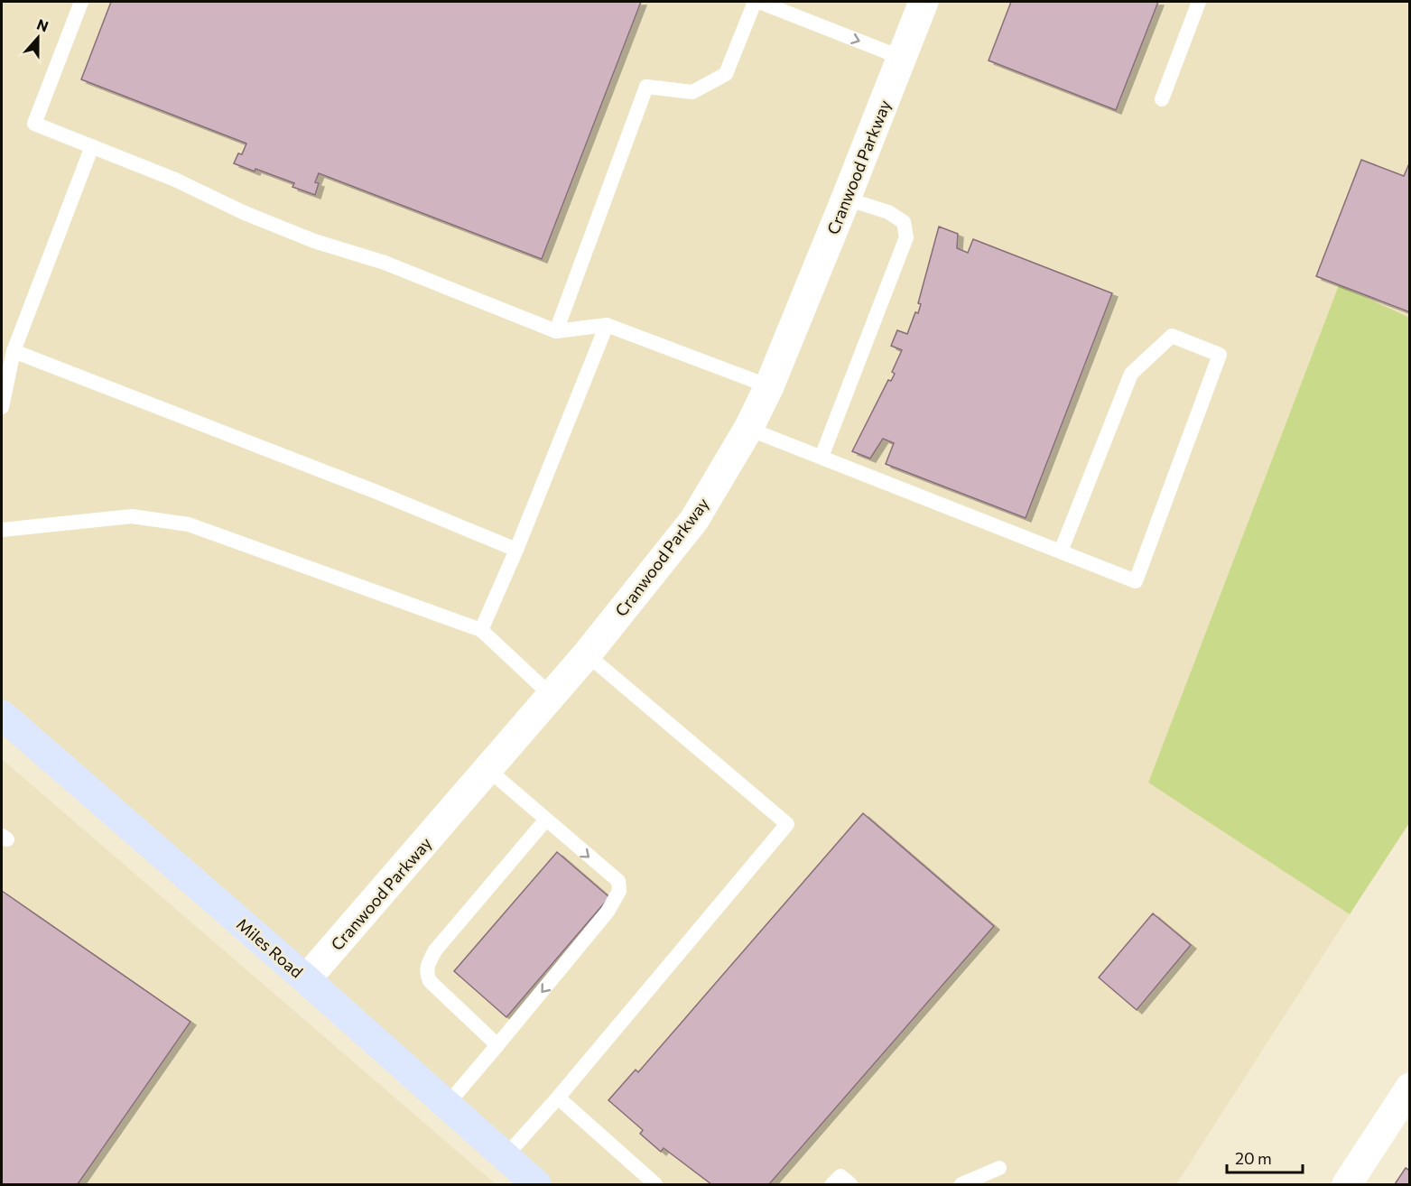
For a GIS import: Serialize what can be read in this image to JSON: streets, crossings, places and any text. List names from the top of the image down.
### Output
{
  "streets": {
    "main road": ["Miles Road"],
    "street": ["Cranwood Parkway"]
  },
  "crossings": [
    ["Cranwood Parkway", "Miles Road"]
  ],
  "scale_bar": "20 m",
  "north": "top"
}
